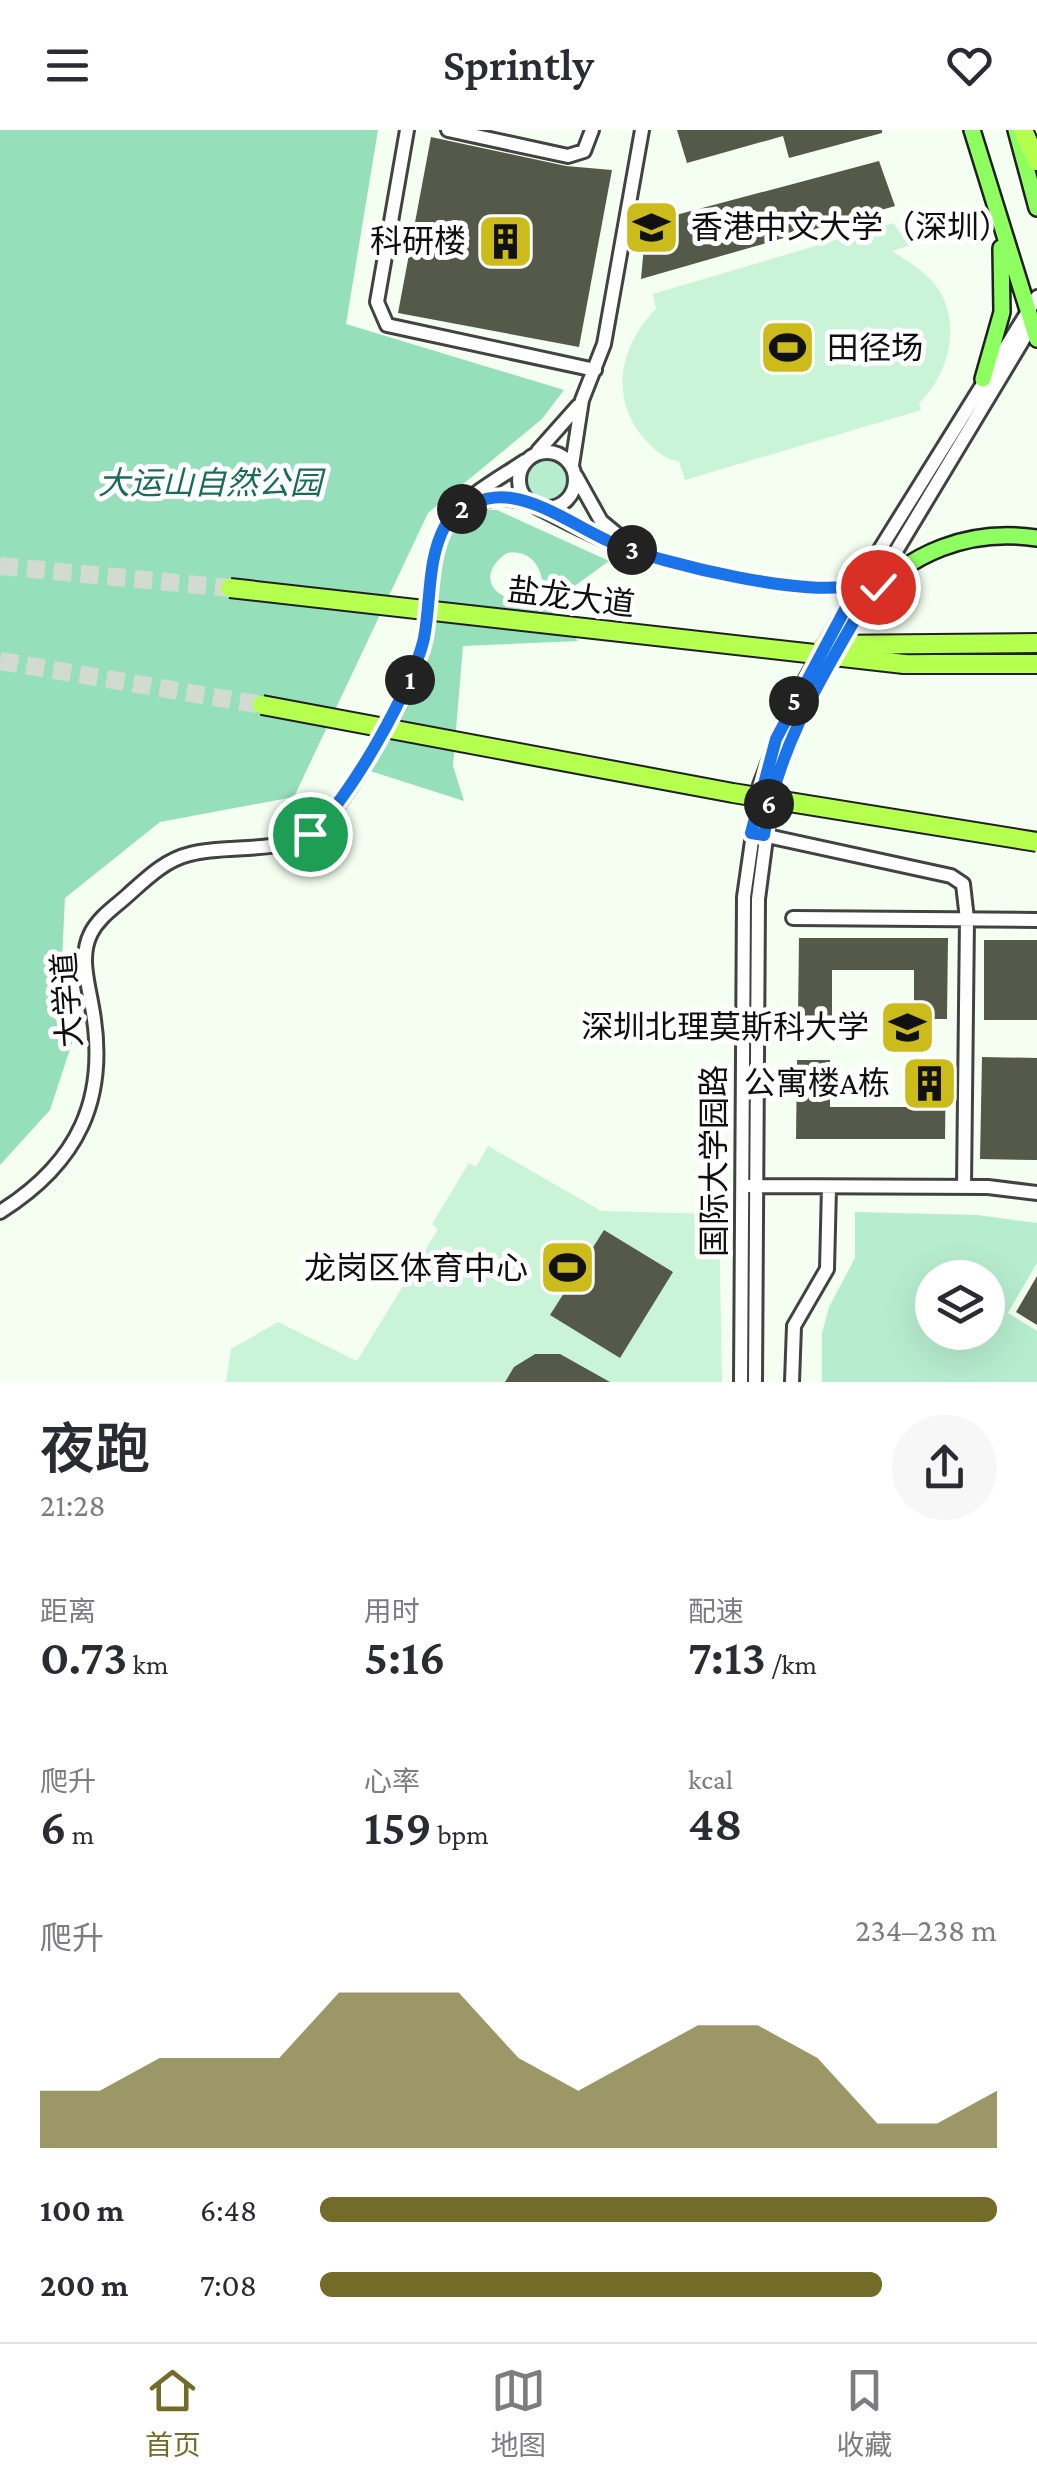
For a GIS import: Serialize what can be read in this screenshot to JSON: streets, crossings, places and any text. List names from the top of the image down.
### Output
{
  "streets": {
    "highway": ["盐龙大道"],
    "street": ["大学道", "国际大学园路"]
  },
  "parks": ["大运山自然公园"],
  "places": {
    "school or university": ["香港中文大学（深圳）", "深圳北理莫斯科大学"],
    "building": ["科研楼", "公寓楼A栋"],
    "sports": ["田径场", "龙岗区体育中心"]
  },
  "page": {
    "header": "Sprintly",
    "pins": [
      "2",
      "3",
      "1",
      "5",
      "6"
    ],
    "heading": ["夜跑", "21:28"],
    "stats": [
      ["距离", "0.73 km"],
      ["用时", "5:16"],
      ["配速", "7:13 /km"],
      ["爬升", "6 m"],
      ["心率", "159 bpm"],
      ["kcal", "48"]
    ],
    "chart": ["爬升", "234–238 m"],
    "list": [
      {
        "name": "100 m",
        "note": "6:48"
      },
      {
        "name": "200 m",
        "note": "7:08"
      }
    ],
    "tabs": ["首页", "地图", "收藏"]
  }
}
